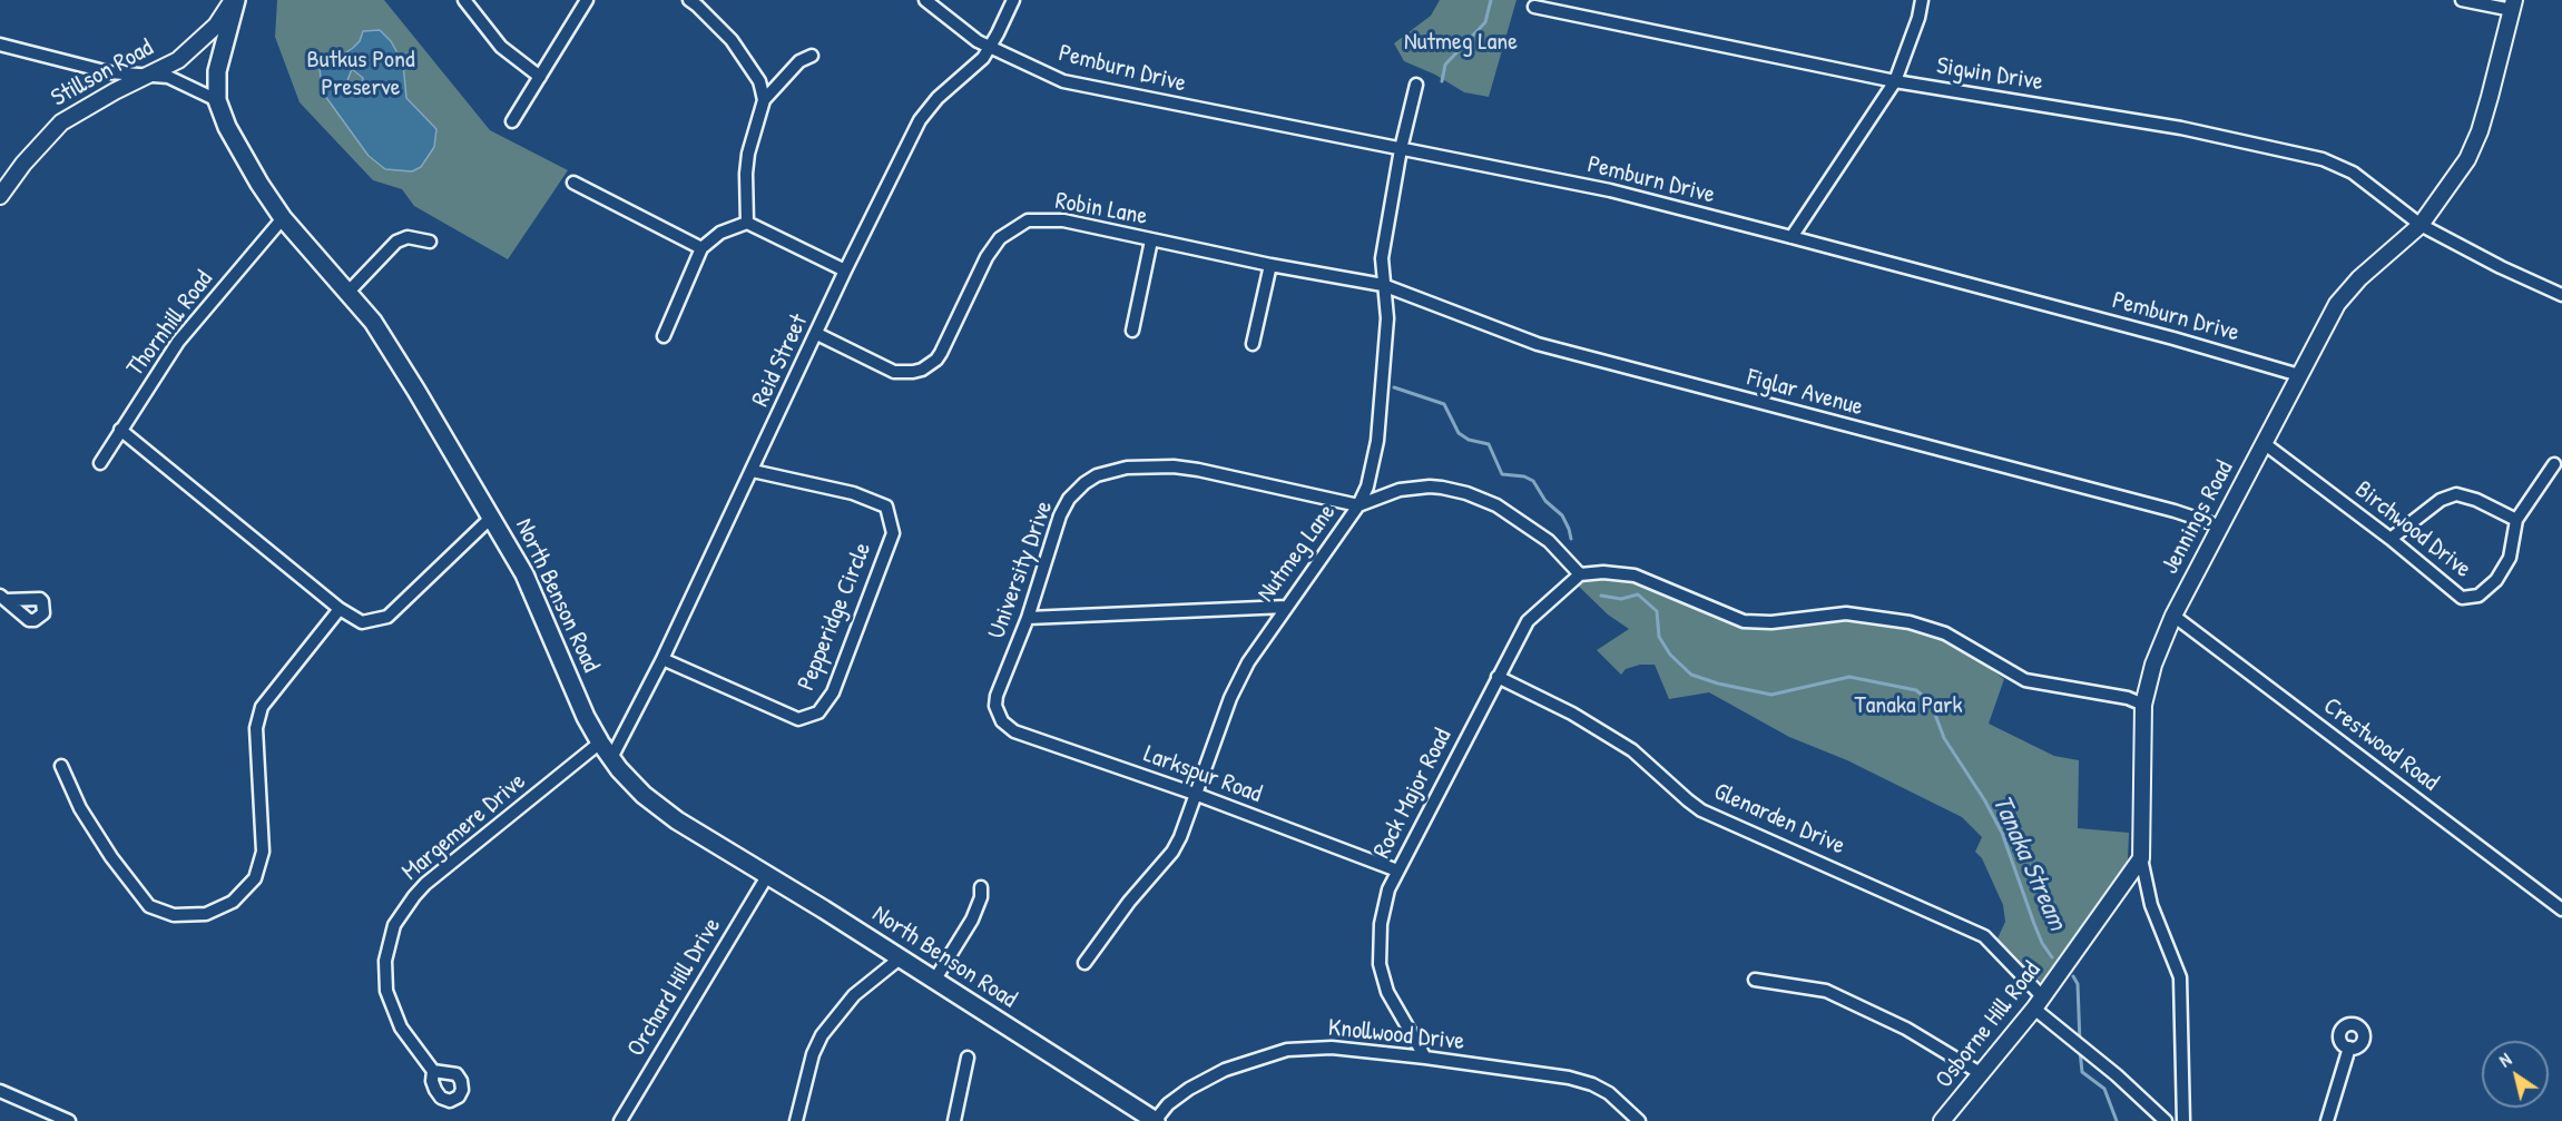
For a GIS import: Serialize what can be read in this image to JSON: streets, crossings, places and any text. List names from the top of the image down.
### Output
{
  "streets": {
    "main road": ["Stillson Road", "North Benson Road"],
    "street": [
      "Pemburn Drive",
      "Sigwin Drive",
      "Robin Lane",
      "Thornhill Road",
      "Reid Street",
      "Figlar Avenue",
      "Jennings Road",
      "Birchwood Drive",
      "Nutmeg Lane",
      "University Drive",
      "Pepperidge Circle",
      "Crestwood Road",
      "Larkspur Road",
      "Rock Major Road",
      "Glenarden Drive",
      "Margemere Drive",
      "Orchard Hill Drive",
      "Osborne Hill Road",
      "Knollwood Drive"
    ]
  },
  "crossings": [
    ["Pemburn Drive", "Reid Street"],
    ["Pemburn Drive", "Jennings Road"],
    ["Pemburn Drive", "Nutmeg Lane"],
    ["Stillson Road", "North Benson Road"],
    ["Sigwin Drive", "Jennings Road"],
    ["Robin Lane", "Reid Street"],
    ["Robin Lane", "Figlar Avenue"],
    ["Robin Lane", "Nutmeg Lane"],
    ["Thornhill Road", "North Benson Road"],
    ["Reid Street", "North Benson Road"],
    ["Reid Street", "Pepperidge Circle"],
    ["Figlar Avenue", "Jennings Road"],
    ["Figlar Avenue", "Nutmeg Lane"],
    ["Jennings Road", "Birchwood Drive"],
    ["Jennings Road", "Crestwood Road"],
    ["Jennings Road", "Osborne Hill Road"],
    ["Nutmeg Lane", "University Drive"],
    ["Nutmeg Lane", "Larkspur Road"],
    ["University Drive", "Larkspur Road"],
    ["North Benson Road", "Margemere Drive"],
    ["North Benson Road", "Orchard Hill Drive"],
    ["North Benson Road", "Knollwood Drive"],
    ["Larkspur Road", "Rock Major Road"],
    ["Rock Major Road", "Glenarden Drive"],
    ["Rock Major Road", "Knollwood Drive"],
    ["Glenarden Drive", "Osborne Hill Road"]
  ],
  "water": ["Tanaka Stream"],
  "parks": ["Nutmeg Lane", "Butkus Pond Preserve", "Tanaka Park"],
  "north": "top left"
}
